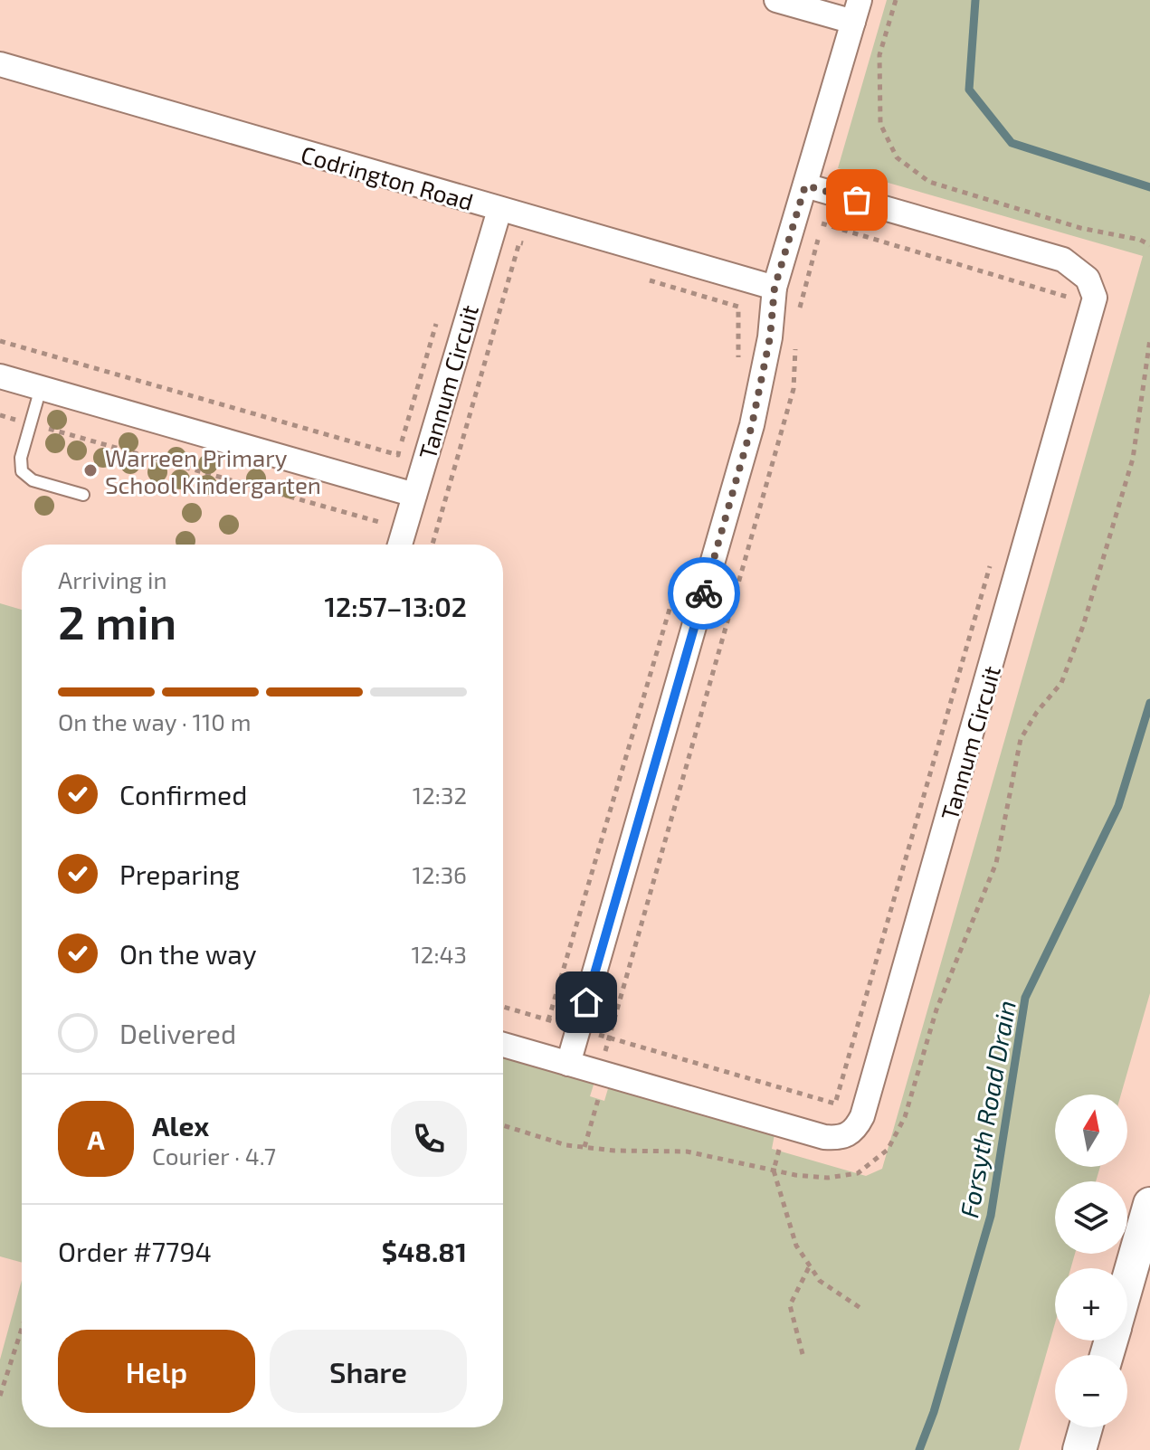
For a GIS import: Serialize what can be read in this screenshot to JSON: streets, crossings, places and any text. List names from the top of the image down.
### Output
{
  "streets": {
    "street": ["Codrington Road", "Tannum Circuit"]
  },
  "crossings": [
    ["Codrington Road", "Tannum Circuit"]
  ],
  "water": ["Forsyth Road Drain"],
  "places": ["Warreen Primary School Kindergarten"],
  "north": "top",
  "page": {
    "heading": ["2 min", "Arriving in", "12:57–13:02"],
    "panel": [
      "Alex",
      "Courier · 4.7",
      "Order #7794",
      "$48.81"
    ],
    "bar": "On the way · 110 m",
    "list": [
      ["Confirmed", "12:32"],
      ["Preparing", "12:36"],
      ["On the way", "12:43"],
      "Delivered"
    ],
    "map_buttons": ["+", "−"],
    "round": "A",
    "buttons": ["Help", "Share"]
  }
}
